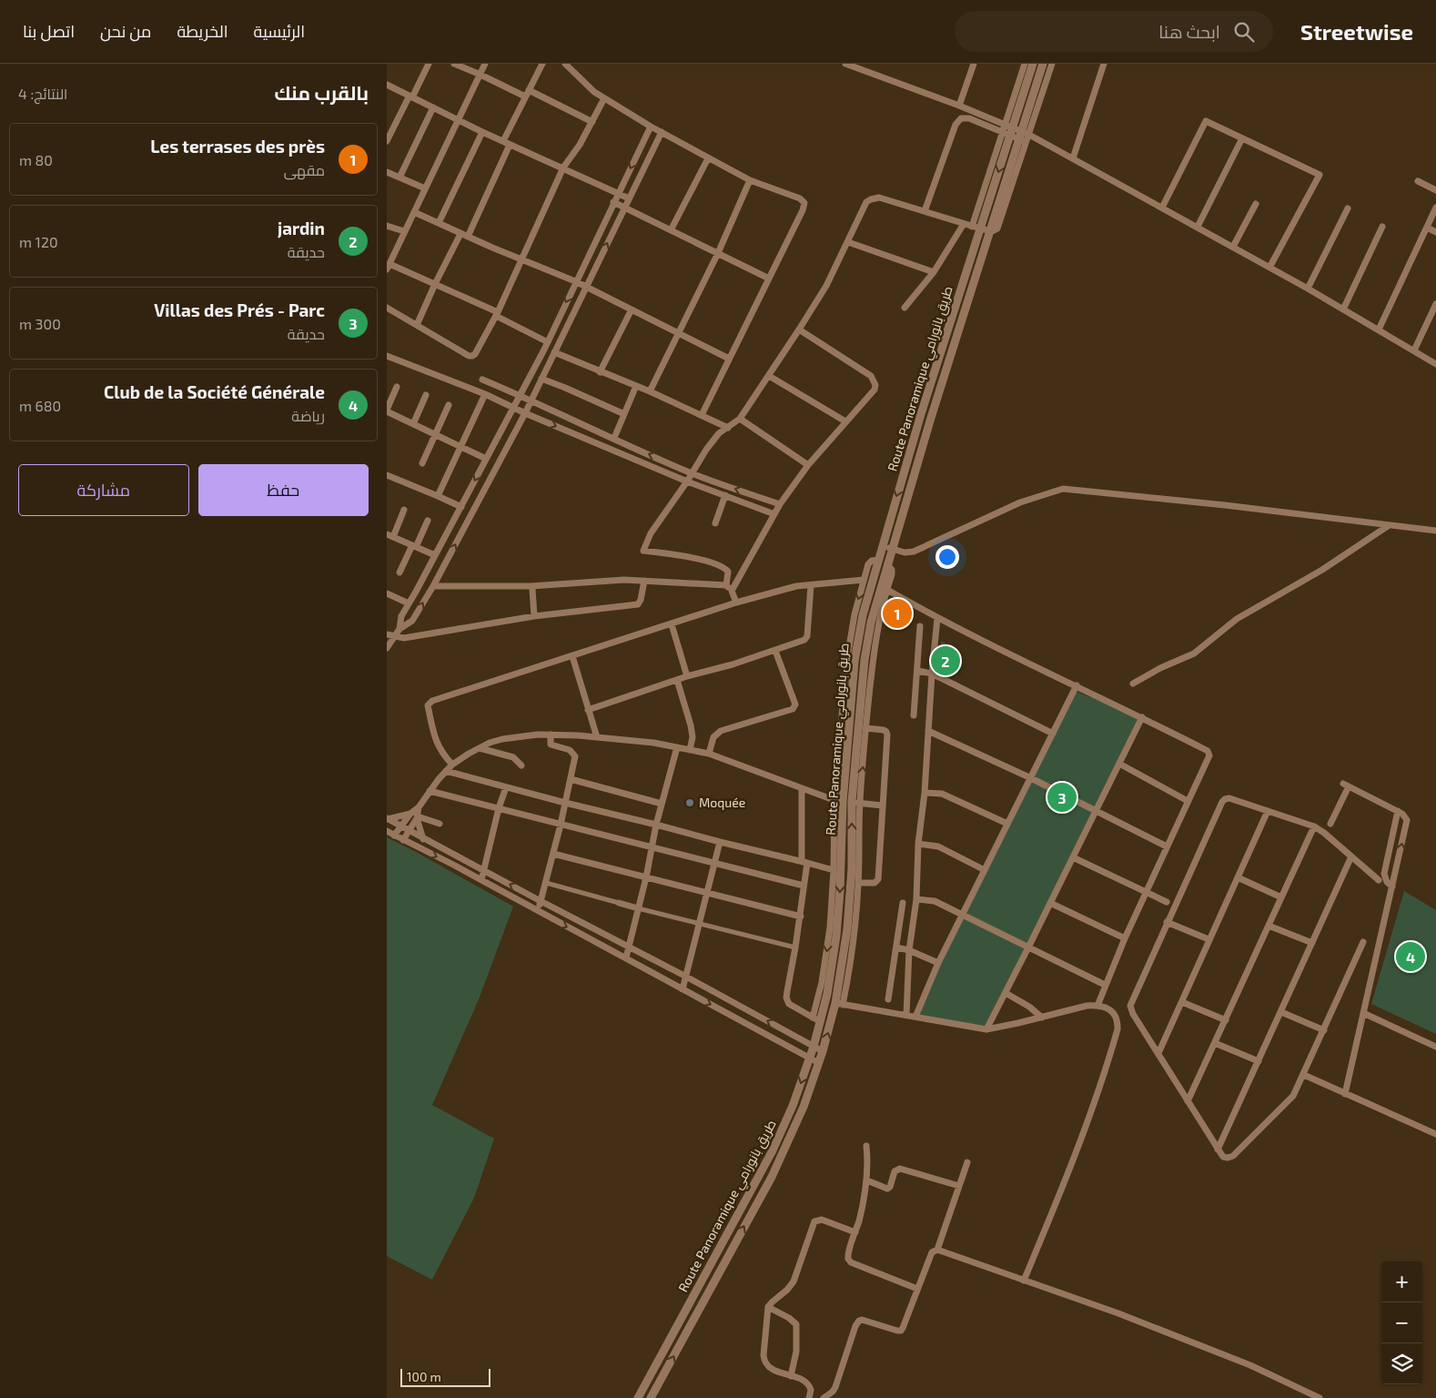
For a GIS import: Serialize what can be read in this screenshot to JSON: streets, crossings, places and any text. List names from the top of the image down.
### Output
{
  "streets": {
    "street": ["Route Panoramique طريق بانورامي"]
  },
  "places": ["Moquée"],
  "scale_bar": "100 m",
  "page": {
    "header": "Streetwise",
    "search": "ابحث هنا",
    "nav": [
      "الرئيسية",
      "الخريطة",
      "من نحن",
      "اتصل بنا"
    ],
    "heading": ["بالقرب منك", "النتائج: 4"],
    "list": [
      {
        "mark": "1",
        "name": "Les terrases des près",
        "note": "مقهى",
        "value": "80 m"
      },
      {
        "mark": "2",
        "name": "jardin",
        "note": "حديقة",
        "value": "120 m"
      },
      {
        "mark": "3",
        "name": "Villas des Prés - Parc",
        "note": "حديقة",
        "value": "300 m"
      },
      {
        "mark": "4",
        "name": "Club de la Société Générale",
        "note": "رياضة",
        "value": "680 m"
      }
    ],
    "buttons": ["حفظ", "مشاركة"],
    "pins": [
      "1",
      "2",
      "3",
      "4"
    ],
    "map_buttons": ["+", "−"],
    "scale": "100 m"
  }
}
